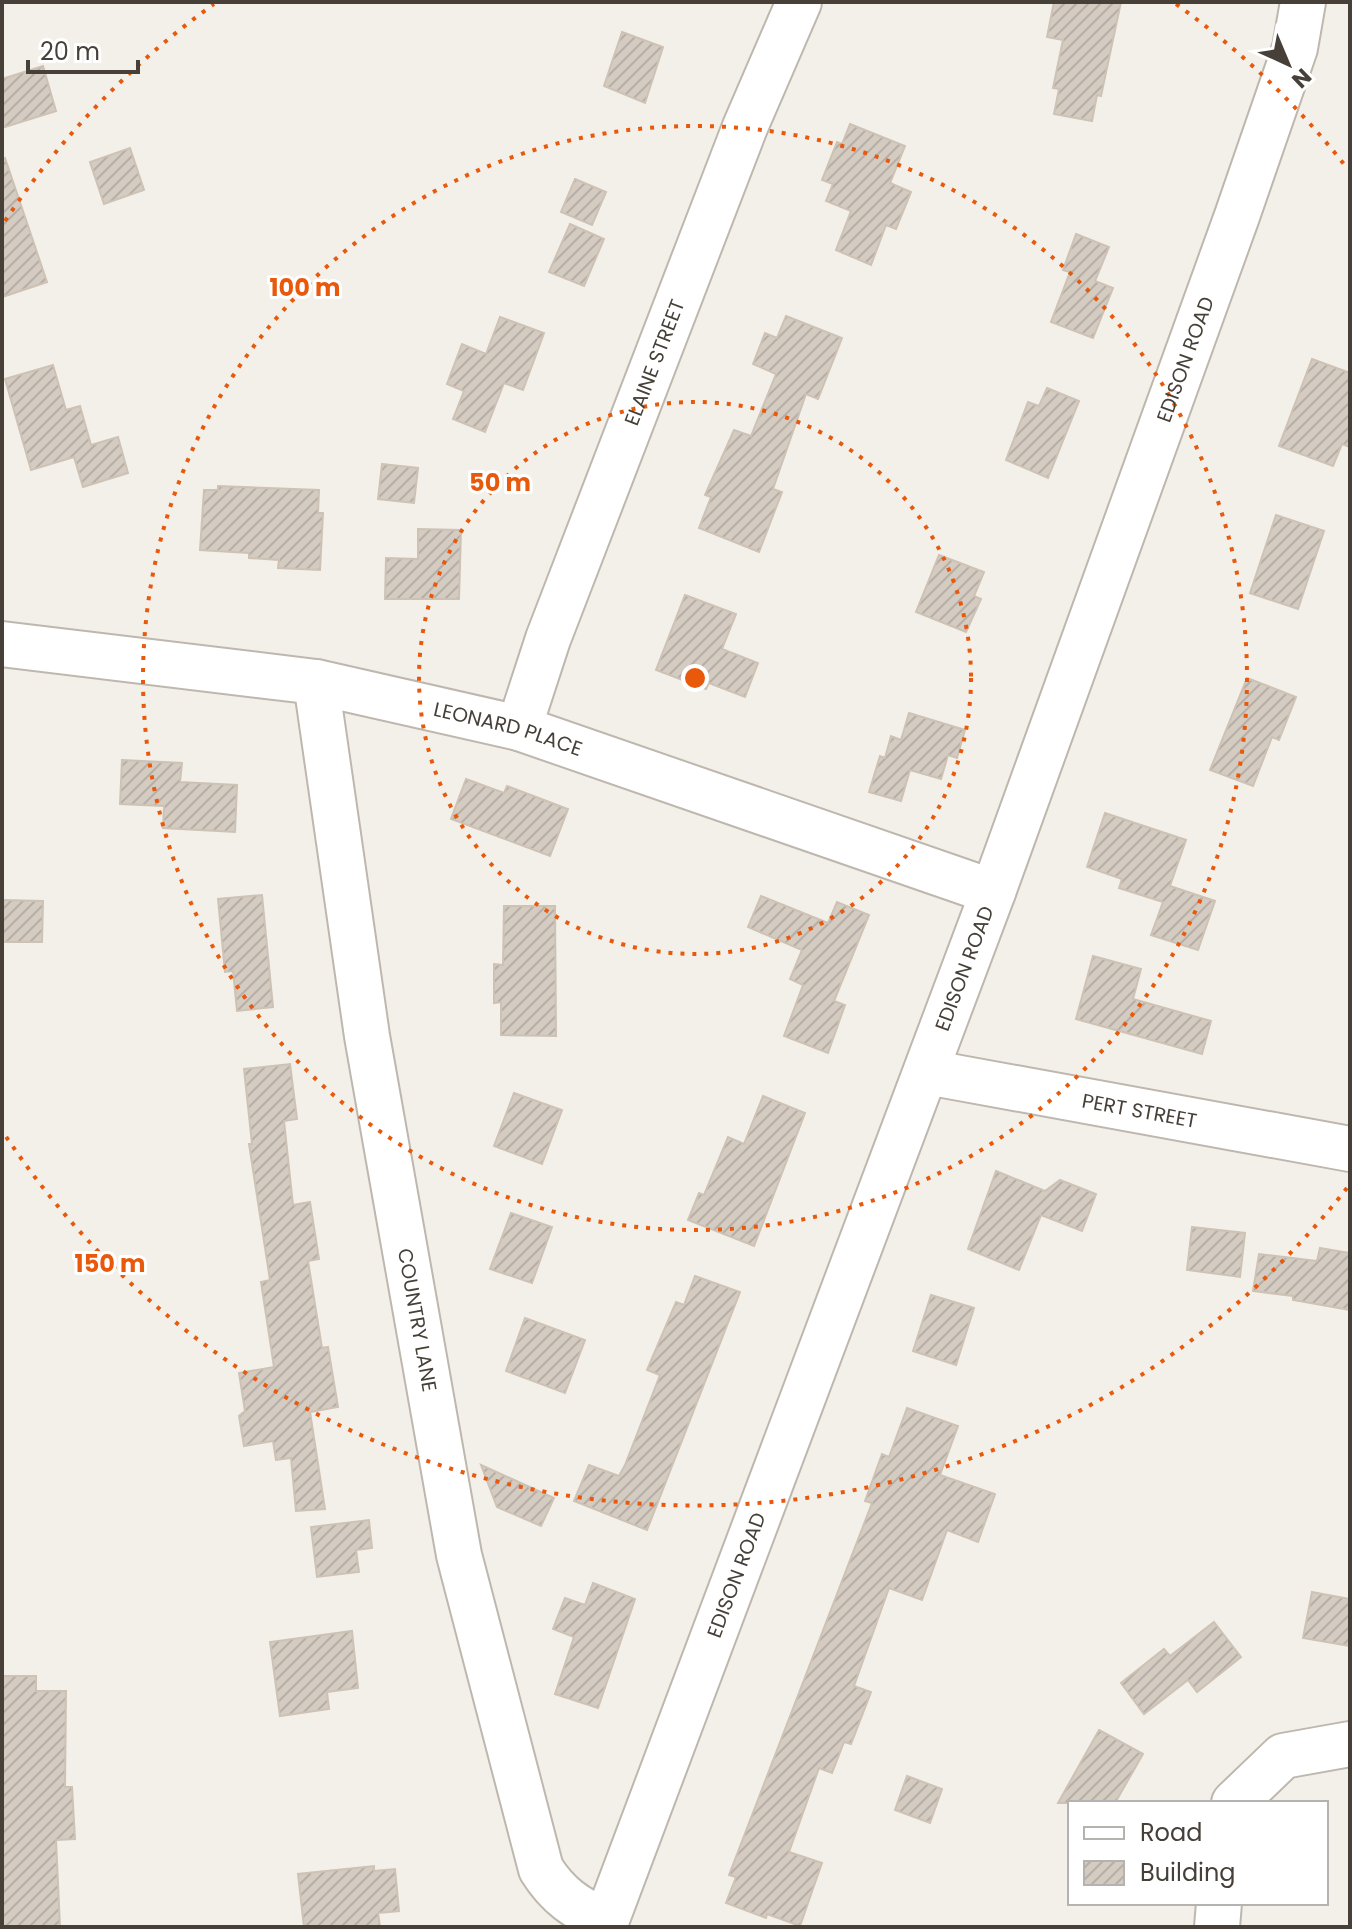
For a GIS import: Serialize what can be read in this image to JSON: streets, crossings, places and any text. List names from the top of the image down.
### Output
{
  "streets": {
    "street": [
      "EDISON ROAD",
      "ELAINE STREET",
      "LEONARD PLACE",
      "PERT STREET",
      "COUNTRY LANE"
    ]
  },
  "crossings": [
    ["EDISON ROAD", "LEONARD PLACE"],
    ["EDISON ROAD", "PERT STREET"],
    ["EDISON ROAD", "COUNTRY LANE"],
    ["ELAINE STREET", "LEONARD PLACE"],
    ["LEONARD PLACE", "COUNTRY LANE"]
  ],
  "legend": ["Road", "Building"],
  "scale_bar": "20 m",
  "north": "bottom right",
  "rings": ["100 m", "50 m", "150 m"]
}
